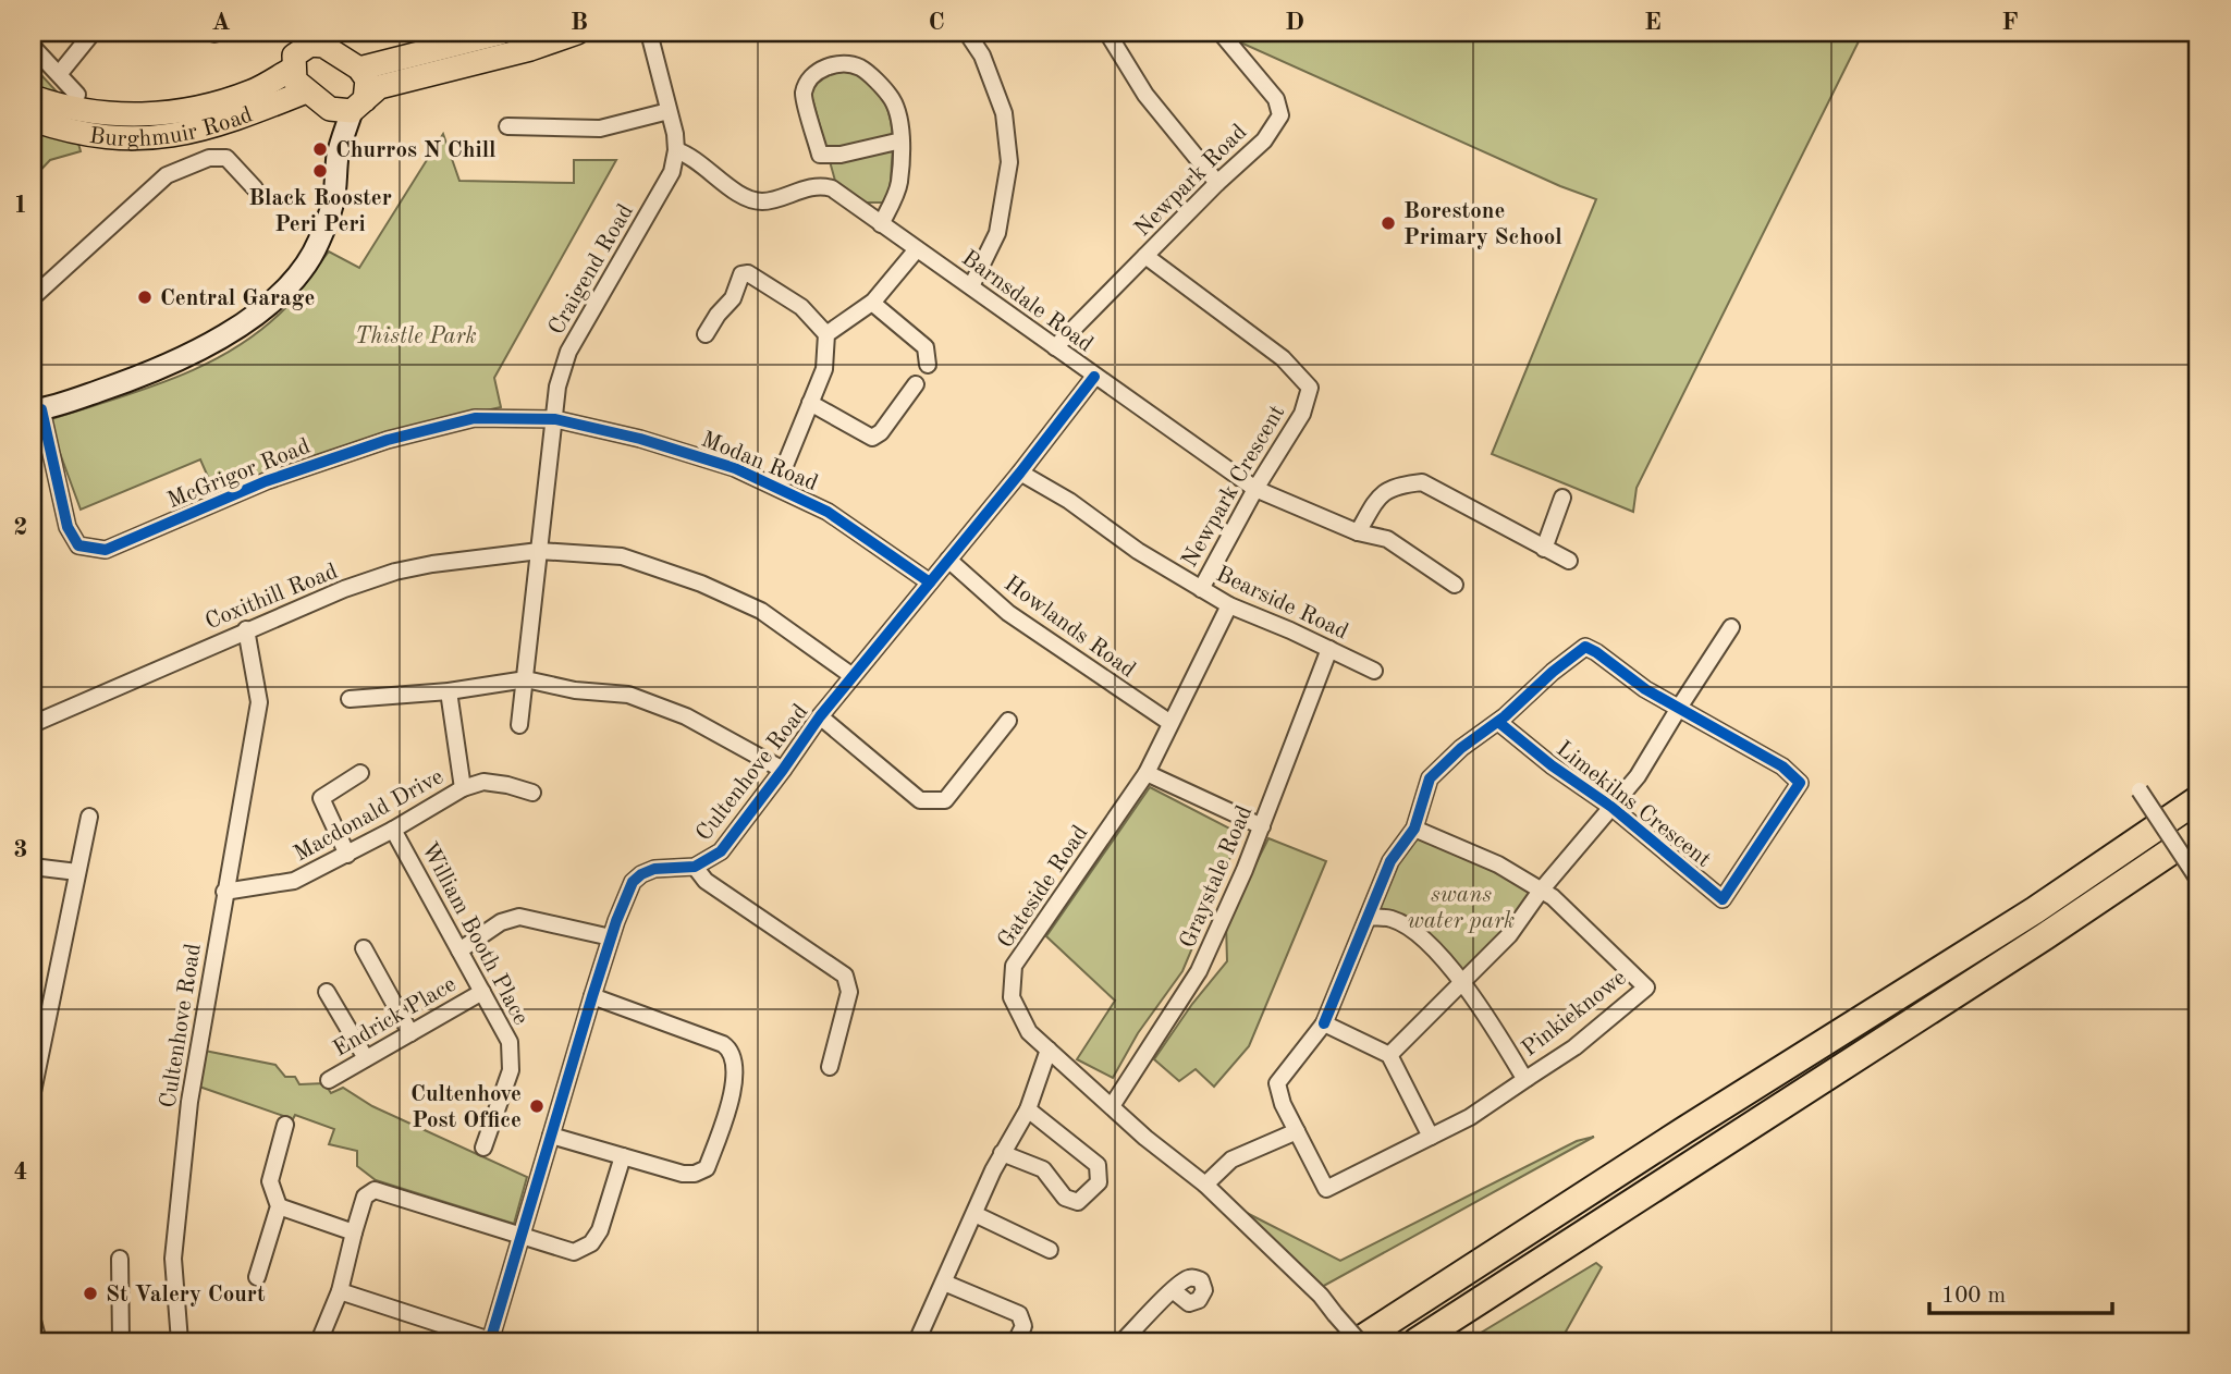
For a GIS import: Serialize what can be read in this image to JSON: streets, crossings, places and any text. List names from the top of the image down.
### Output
{
  "streets": {
    "main road": ["Burghmuir Road"],
    "street": [
      "Newpark Road",
      "Craigend Road",
      "Barnsdale Road",
      "Modan Road",
      "McGrigor Road",
      "Newpark Crescent",
      "Coxithill Road",
      "Bearside Road",
      "Howlands Road",
      "Cultenhove Road",
      "Limekilns Crescent",
      "Macdonald Drive",
      "Graystale Road",
      "Gateside Road",
      "William Booth Place",
      "Pinkieknowe",
      "Endrick Place"
    ]
  },
  "crossings": [
    ["Newpark Road", "Barnsdale Road"],
    ["Newpark Road", "Newpark Crescent"],
    ["Craigend Road", "Barnsdale Road"],
    ["Craigend Road", "Modan Road"],
    ["Craigend Road", "McGrigor Road"],
    ["Craigend Road", "Coxithill Road"],
    ["Barnsdale Road", "Newpark Crescent"],
    ["Barnsdale Road", "Cultenhove Road"],
    ["Modan Road", "McGrigor Road"],
    ["Modan Road", "Cultenhove Road"],
    ["Newpark Crescent", "Bearside Road"],
    ["Coxithill Road", "Cultenhove Road"],
    ["Bearside Road", "Cultenhove Road"],
    ["Bearside Road", "Graystale Road"],
    ["Bearside Road", "Gateside Road"],
    ["Howlands Road", "Cultenhove Road"],
    ["Howlands Road", "Gateside Road"],
    ["Cultenhove Road", "Macdonald Drive"],
    ["Macdonald Drive", "William Booth Place"],
    ["Graystale Road", "Gateside Road"],
    ["William Booth Place", "Endrick Place"]
  ],
  "parks": ["Thistle Park", "swans water park"],
  "places": [
    "Churros N Chill",
    "Black Rooster Peri Peri",
    "Borestone Primary School",
    "Central Garage",
    "Cultenhove Post Office",
    "St Valery Court"
  ],
  "scale_bar": "100 m",
  "grid": {
    "columns": [
      "A",
      "B",
      "C",
      "D",
      "E",
      "F"
    ],
    "rows": [
      "1",
      "2",
      "3",
      "4"
    ]
  }
}
